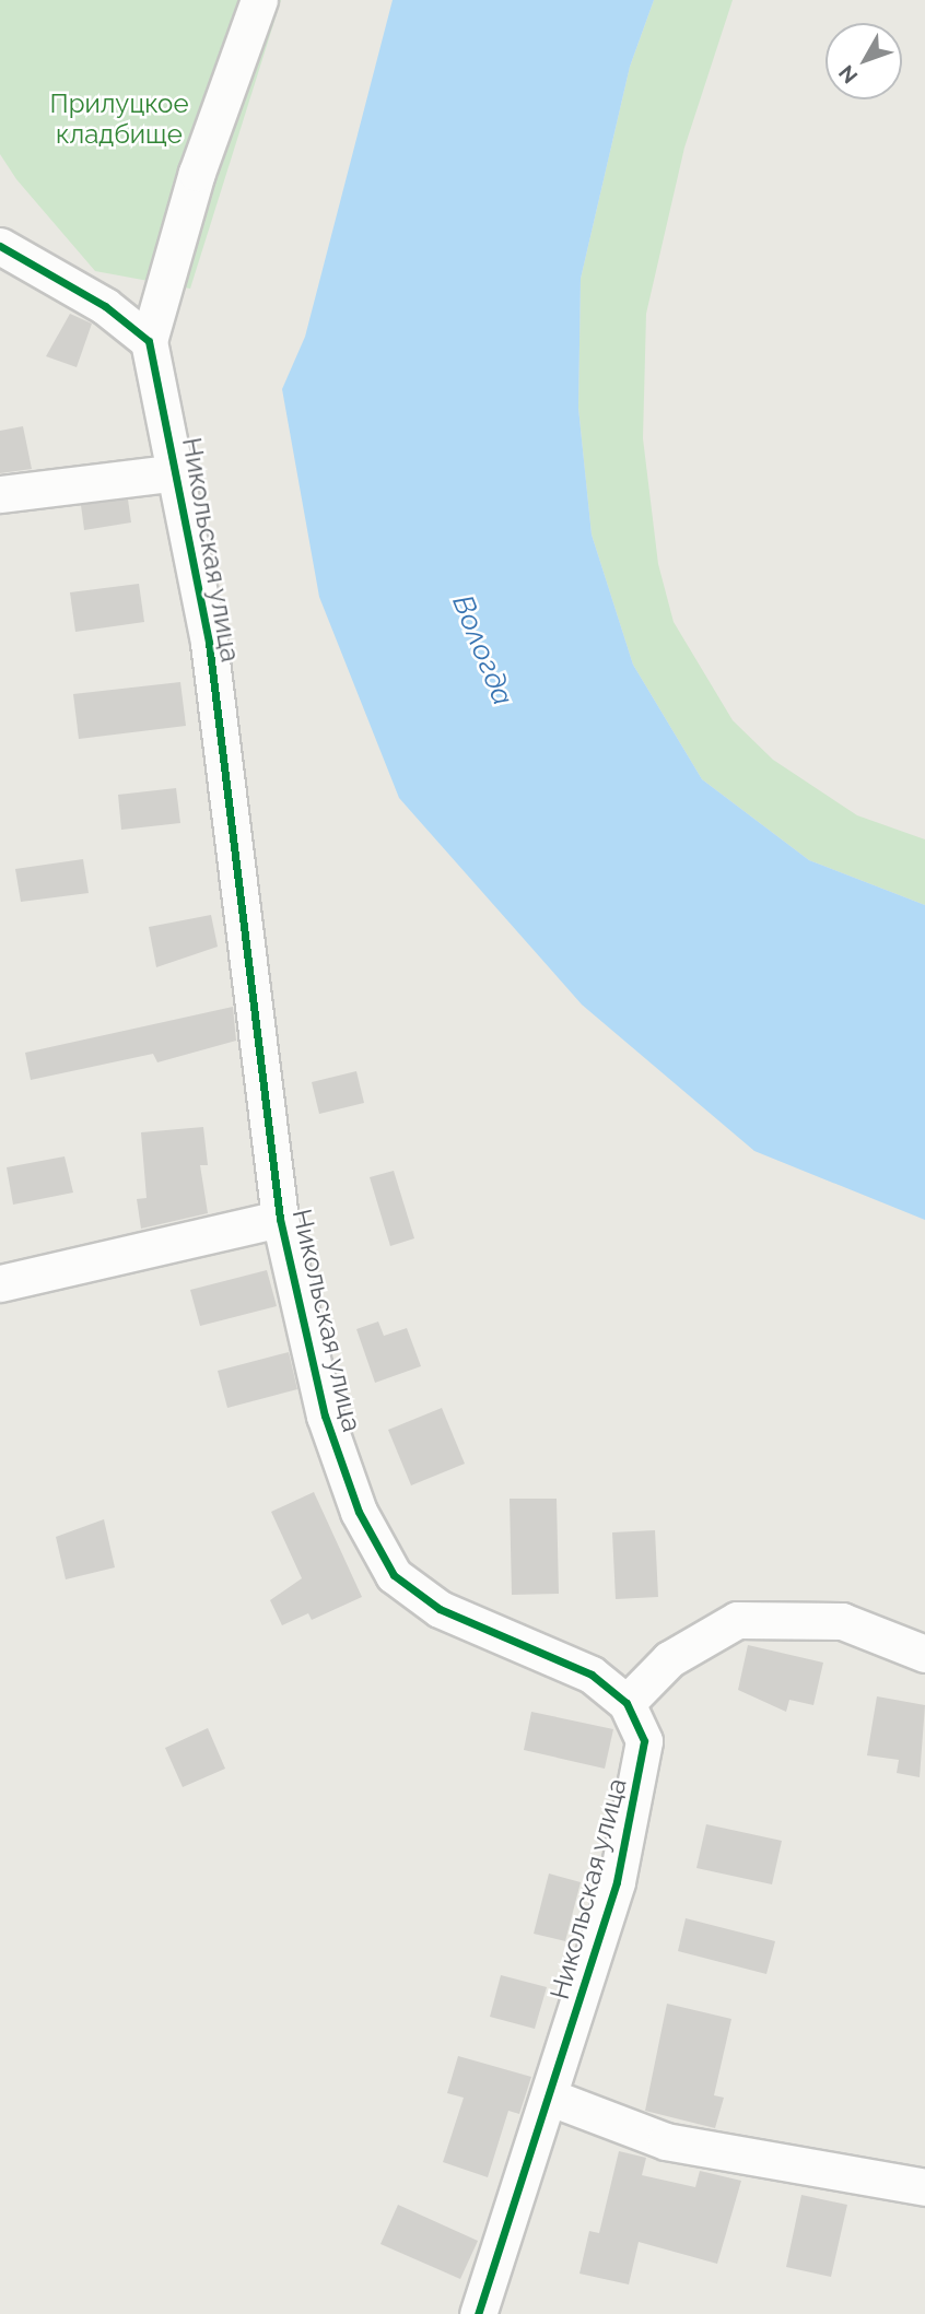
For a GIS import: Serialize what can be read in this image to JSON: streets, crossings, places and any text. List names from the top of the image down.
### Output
{
  "streets": {
    "street": ["Никольская улица"]
  },
  "water": ["Вологда"],
  "parks": ["Прилуцкое кладбище"],
  "north": "bottom left"
}
